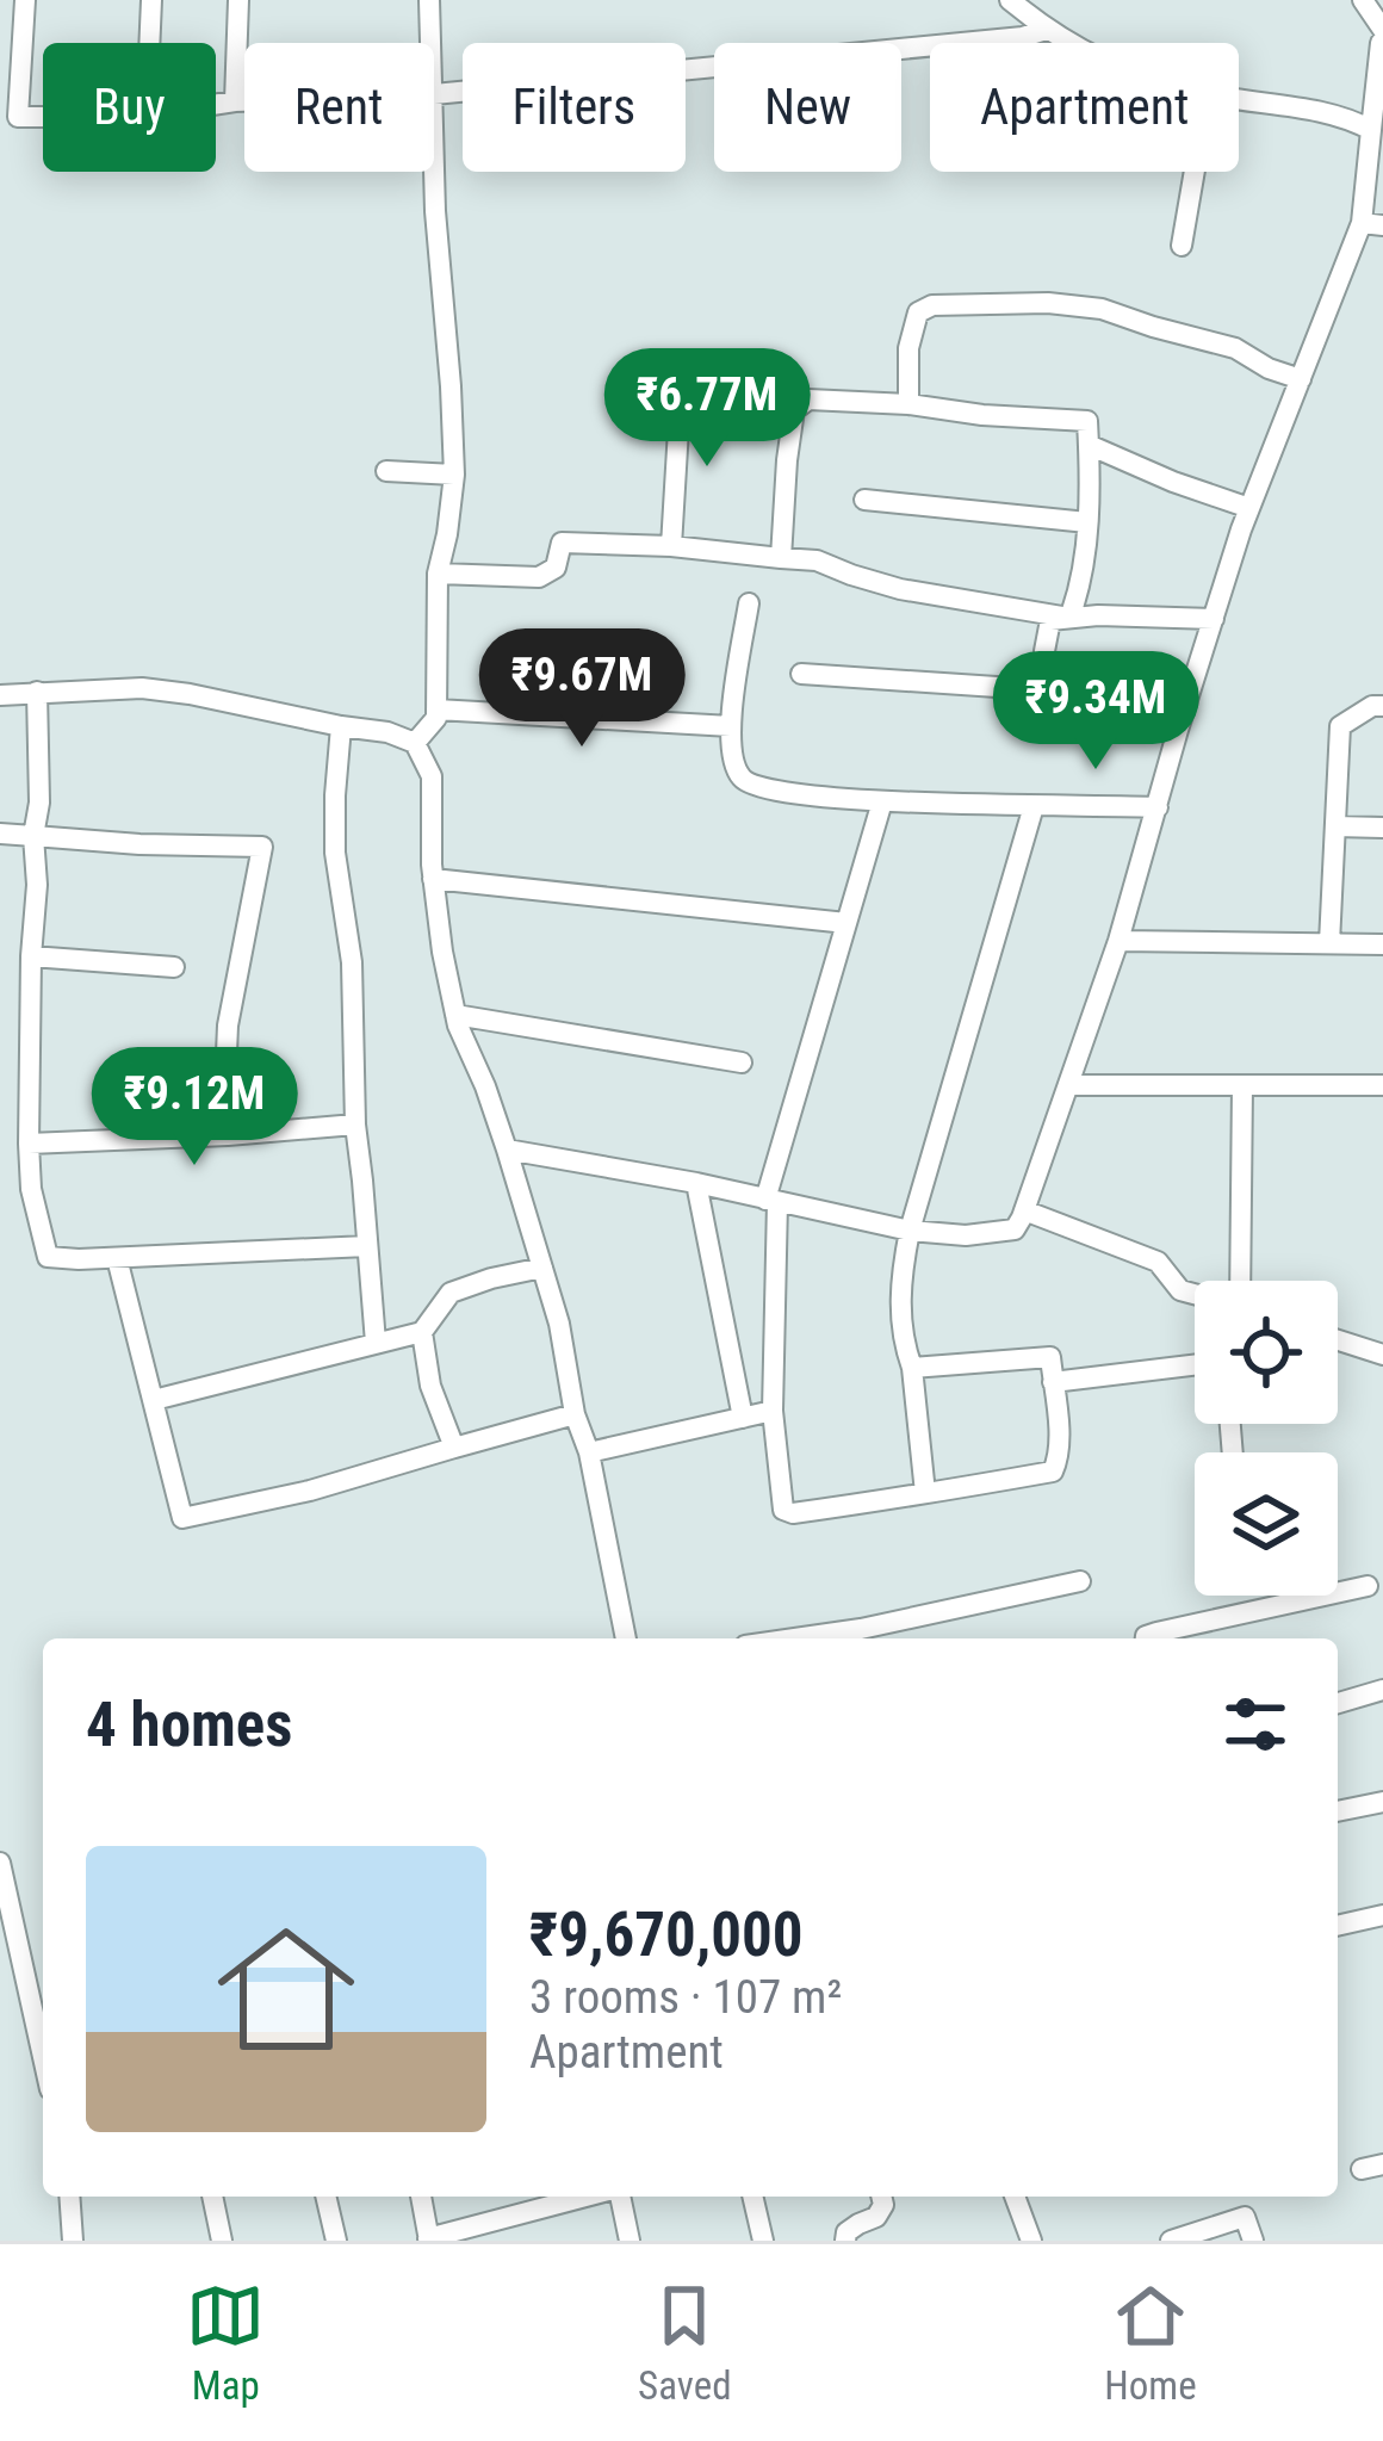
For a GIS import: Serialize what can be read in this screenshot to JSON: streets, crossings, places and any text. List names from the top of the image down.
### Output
{
  "page": {
    "chip": [
      "Buy",
      "Rent",
      "Filters",
      "New",
      "Apartment"
    ],
    "price": [
      "₹6.77M",
      "₹9.67M",
      "₹9.34M",
      "₹9.12M"
    ],
    "heading": "4 homes",
    "list": [
      {
        "name": "₹9,670,000",
        "note": "3 rooms · 107 m² · Apartment"
      }
    ],
    "tabs": ["Map", "Saved", "Home"]
  }
}
